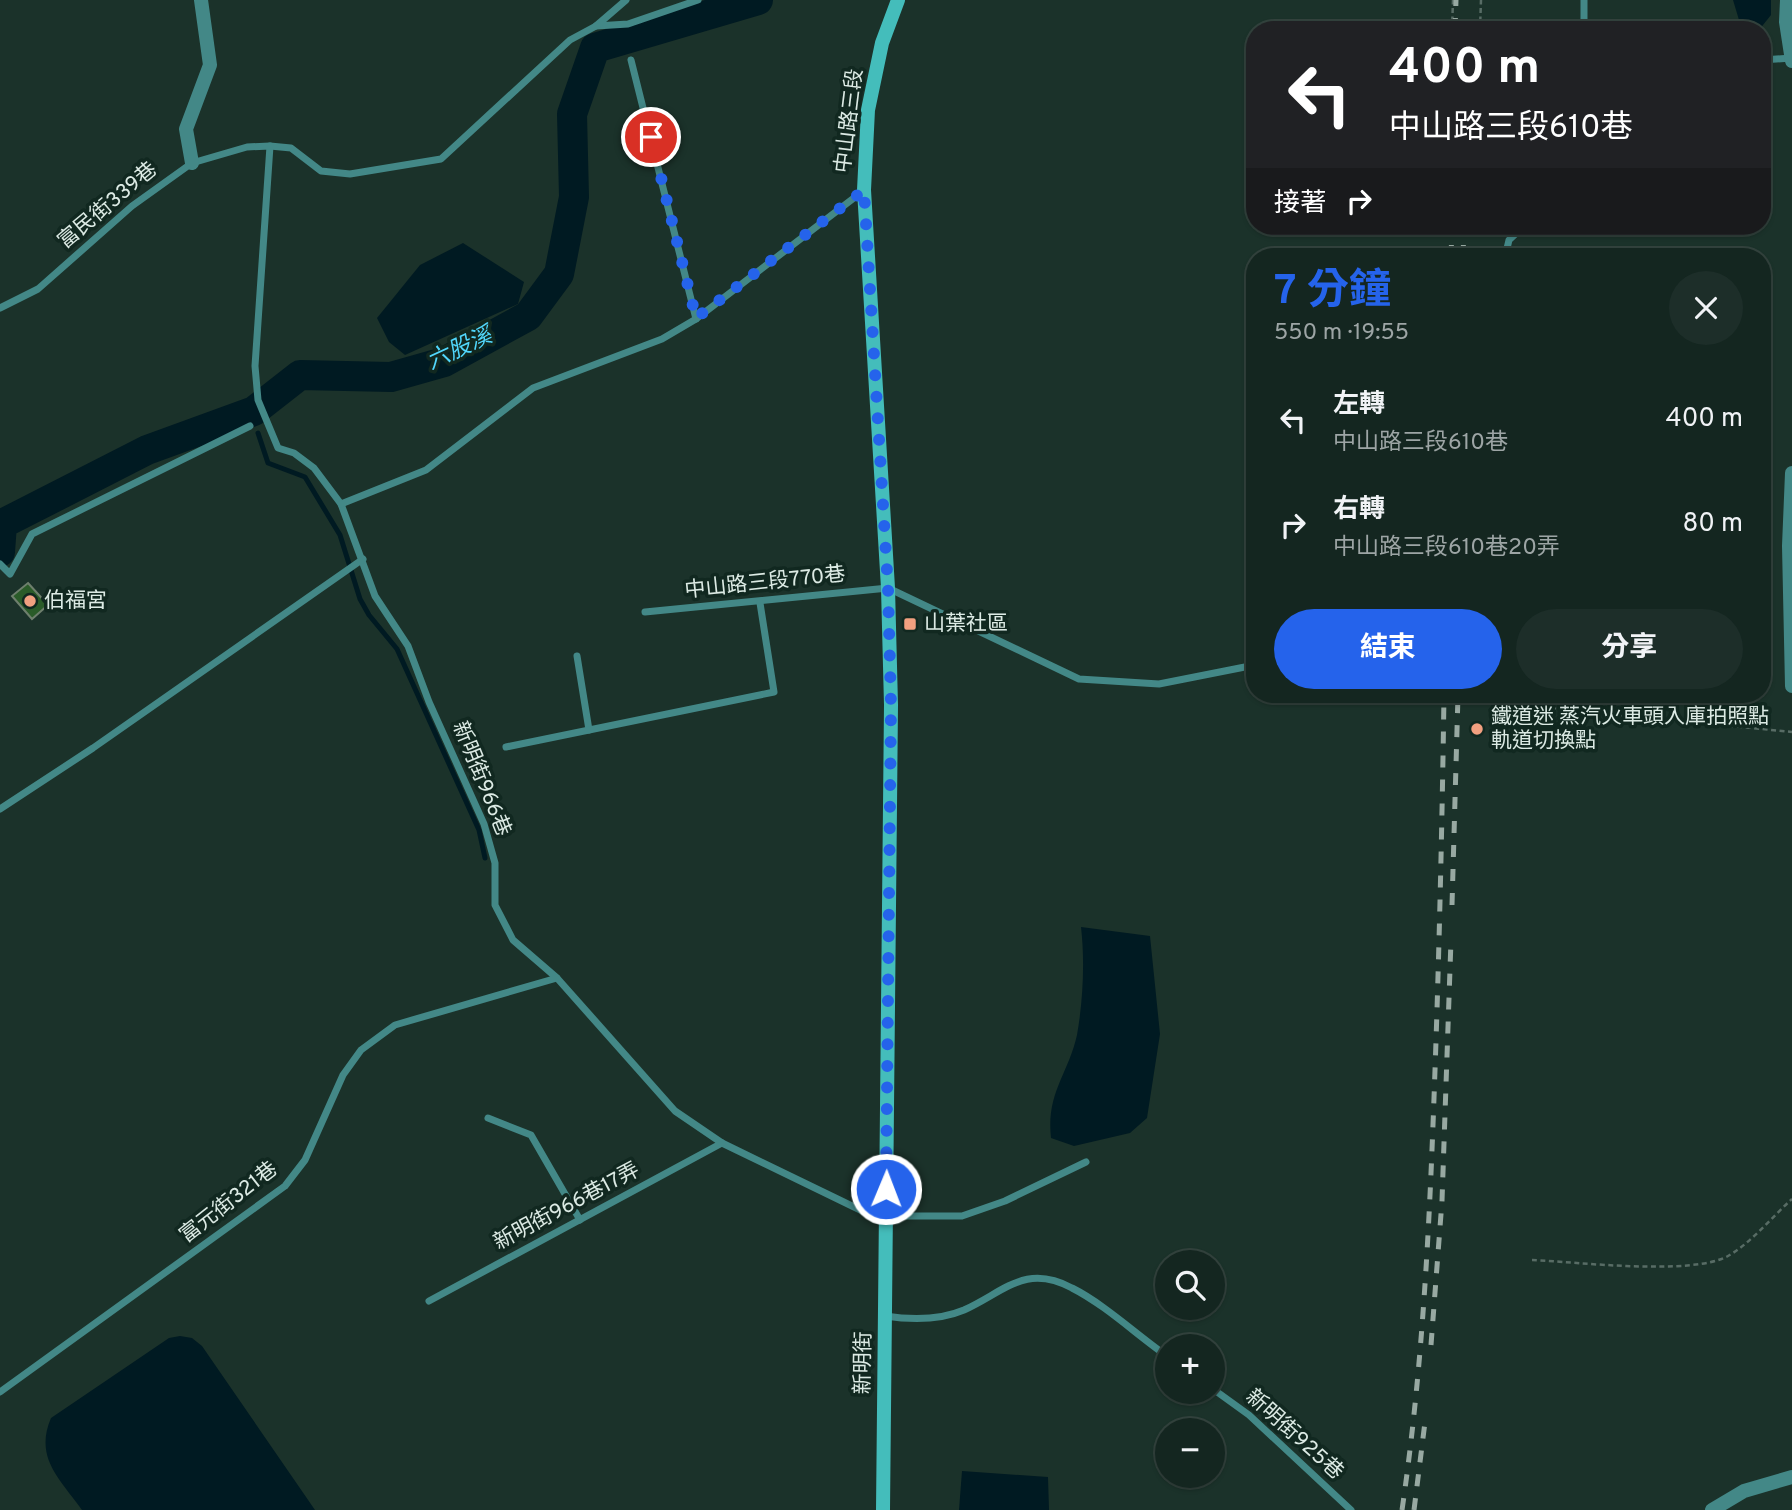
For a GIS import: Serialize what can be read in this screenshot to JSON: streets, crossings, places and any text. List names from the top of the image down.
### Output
{
  "streets": {
    "street": ["中山路三段", "新明街"],
    "lane": [
      "富民街339巷",
      "中山路三段770巷",
      "新明街966巷",
      "富元街321巷",
      "新明街966巷17弄",
      "新明街925巷"
    ]
  },
  "crossings": [
    ["中山路三段", "中山路三段770巷"],
    ["中山路三段", "新明街966巷"],
    ["中山路三段", "新明街"],
    ["富民街339巷", "新明街966巷"],
    ["新明街966巷", "富元街321巷"],
    ["新明街966巷", "新明街966巷17弄"],
    ["新明街966巷", "新明街"]
  ],
  "water": ["六股溪"],
  "places": {
    "other": ["伯福宮", "鐵道迷 蒸汽火車頭入庫拍照點 軌道切換點"],
    "transit": ["山葉社區"]
  },
  "page": {
    "turn": ["400 m", "中山路三段610巷"],
    "then": "接著",
    "heading": ["7 分鐘", "550 m · 19:55"],
    "list": [
      {
        "name": "左轉",
        "note": "中山路三段610巷",
        "value": "400 m"
      },
      {
        "name": "右轉",
        "note": "中山路三段610巷20弄",
        "value": "80 m"
      }
    ],
    "buttons": ["結束", "分享"],
    "map_buttons": ["+", "−"]
  }
}
